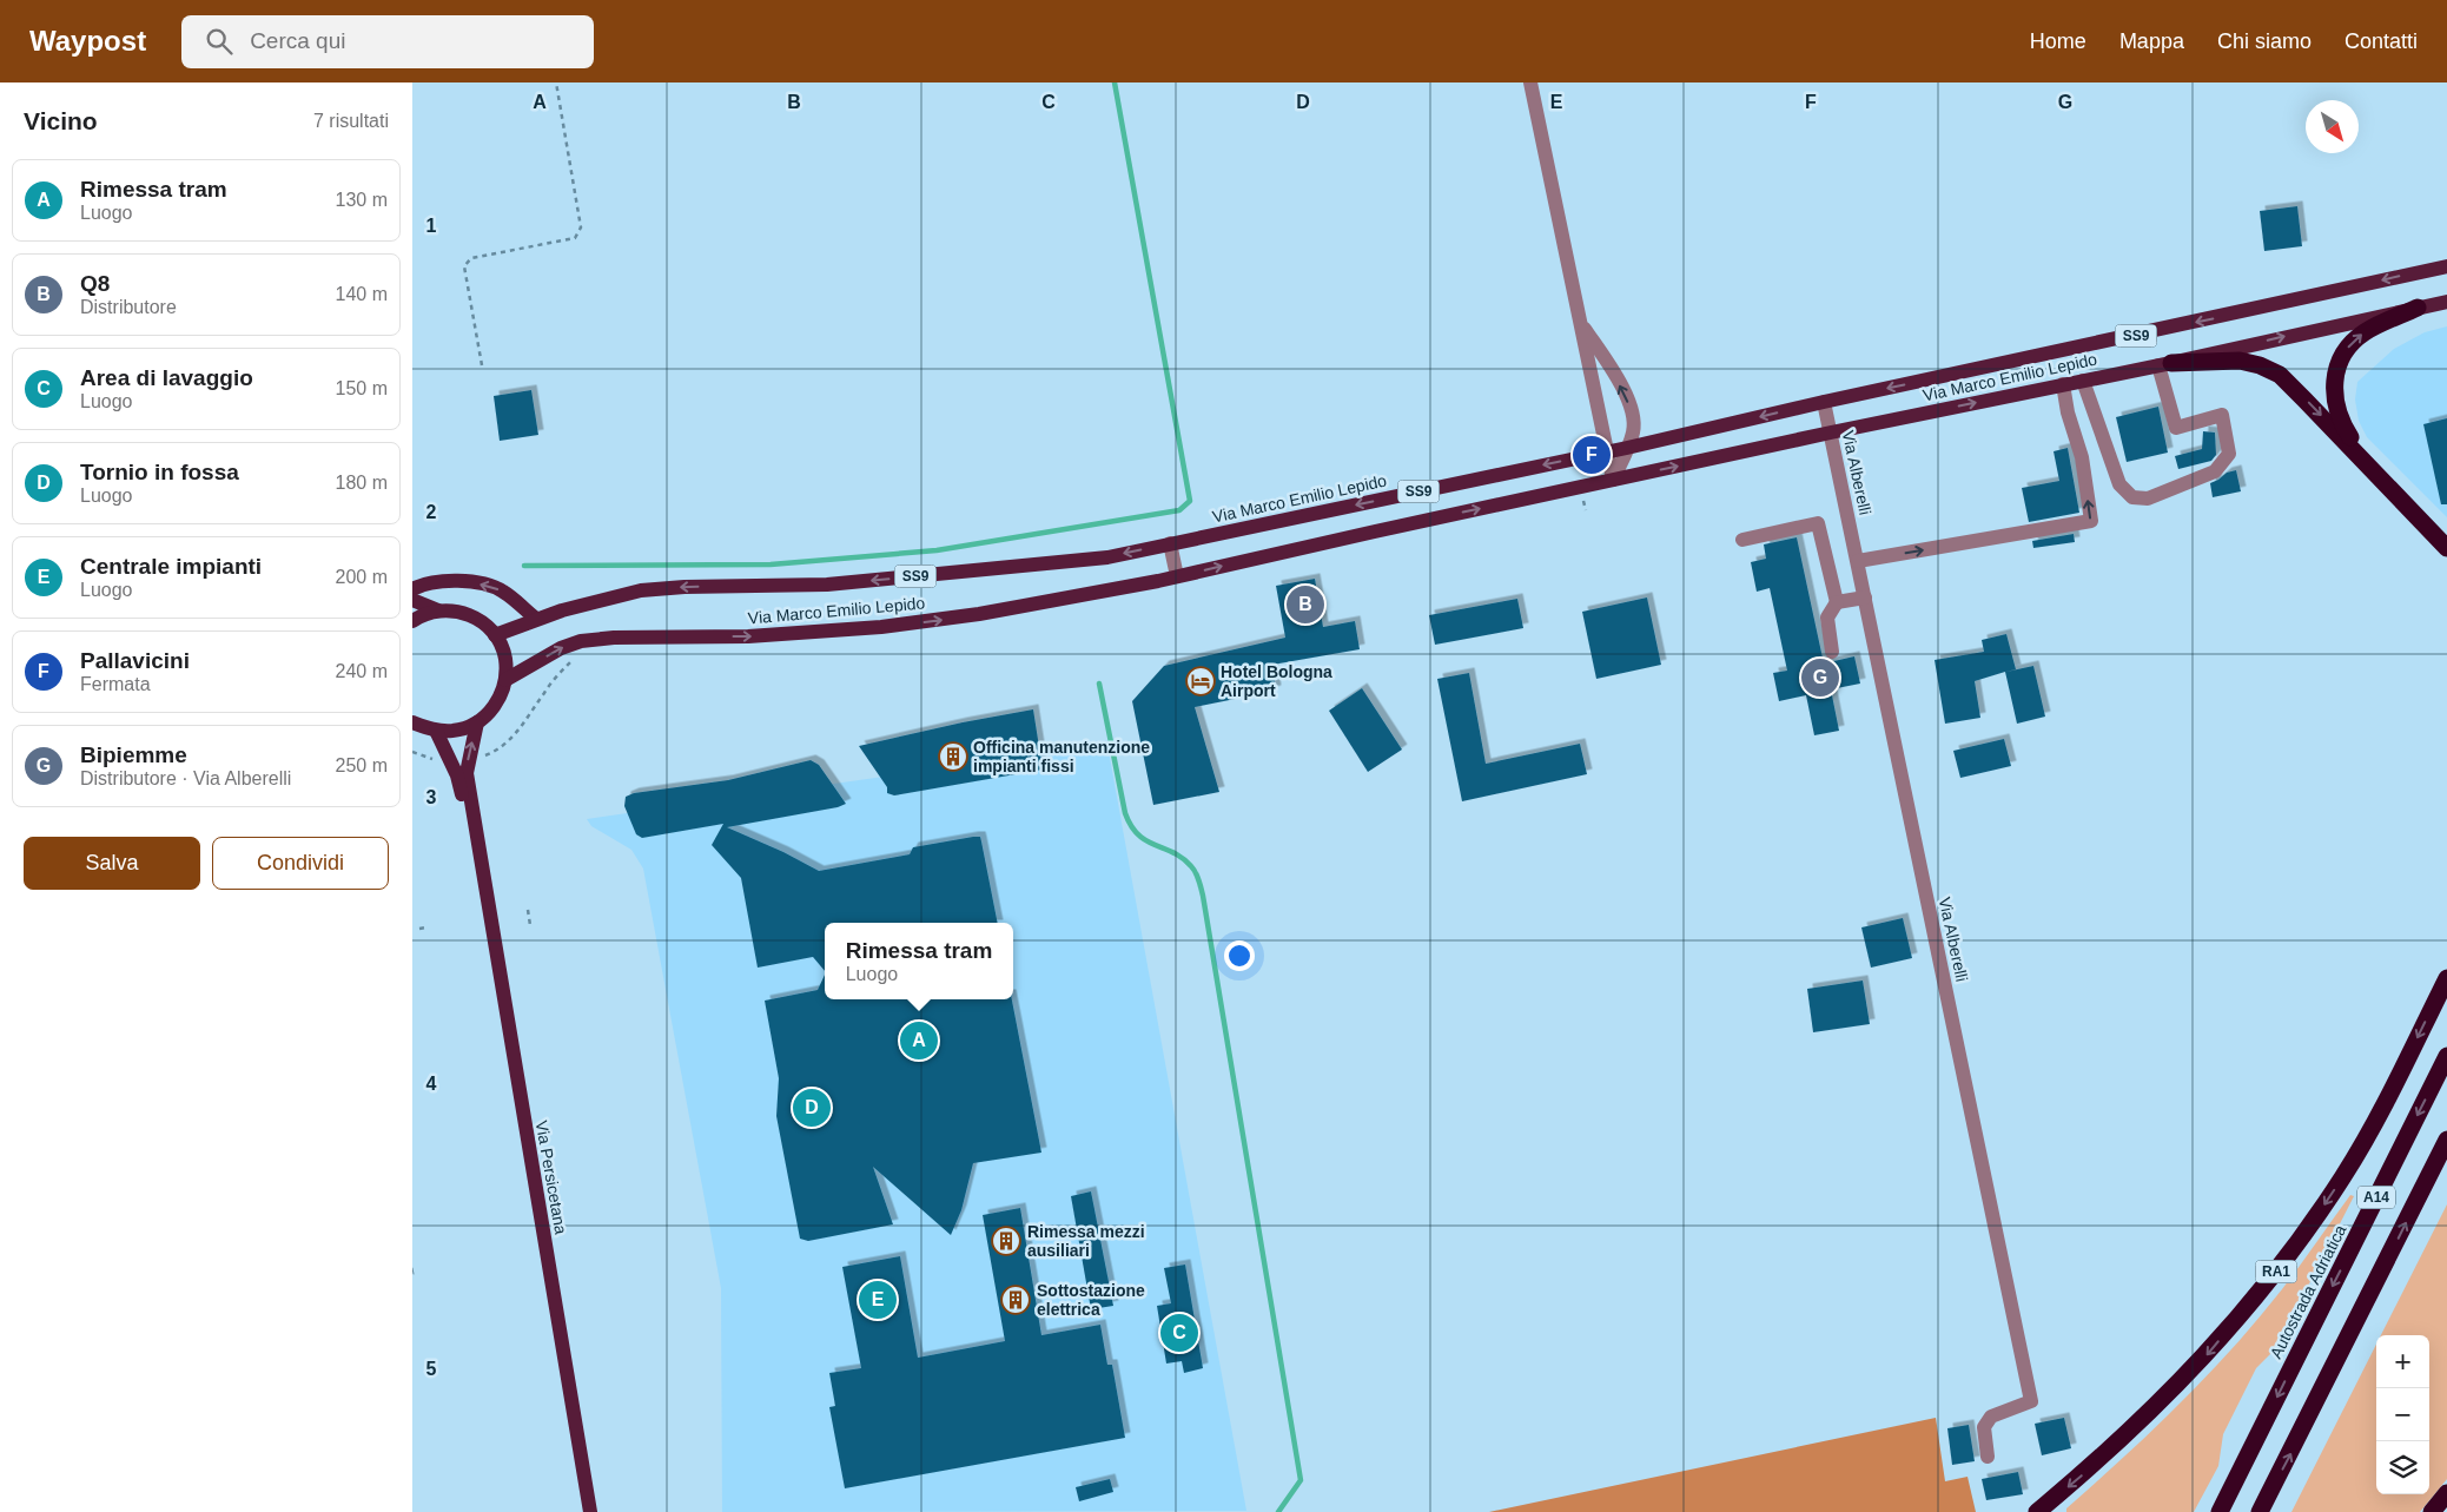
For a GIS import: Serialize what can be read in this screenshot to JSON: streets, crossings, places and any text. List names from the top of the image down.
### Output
{
  "streets": {
    "highway": ["A14", "RA1", "Autostrada Adriatica"],
    "main road": ["SS9", "Via Marco Emilio Lepido", "Via Persicetana"],
    "street": ["Via Alberelli"]
  },
  "crossings": [
    ["Via Marco Emilio Lepido", "Via Alberelli"]
  ],
  "places": {
    "hotel": ["Hotel Bologna Airport"],
    "building": ["Officina manutenzione impianti fissi", "Rimessa mezzi ausiliari", "Sottostazione elettrica"]
  },
  "north": "bottom right",
  "page": {
    "header": "Waypost",
    "search": "Cerca qui",
    "nav": [
      "Home",
      "Mappa",
      "Chi siamo",
      "Contatti"
    ],
    "heading": ["Vicino", "7 risultati"],
    "list": [
      {
        "mark": "A",
        "name": "Rimessa tram",
        "note": "Luogo",
        "value": "130 m"
      },
      {
        "mark": "B",
        "name": "Q8",
        "note": "Distributore",
        "value": "140 m"
      },
      {
        "mark": "C",
        "name": "Area di lavaggio",
        "note": "Luogo",
        "value": "150 m"
      },
      {
        "mark": "D",
        "name": "Tornio in fossa",
        "note": "Luogo",
        "value": "180 m"
      },
      {
        "mark": "E",
        "name": "Centrale impianti",
        "note": "Luogo",
        "value": "200 m"
      },
      {
        "mark": "F",
        "name": "Pallavicini",
        "note": "Fermata",
        "value": "240 m"
      },
      {
        "mark": "G",
        "name": "Bipiemme",
        "note": "Distributore · Via Alberelli",
        "value": "250 m"
      }
    ],
    "pins": [
      "F",
      "B",
      "G",
      "A",
      "D",
      "E",
      "C"
    ],
    "buttons": ["Salva", "Condividi"],
    "popup": ["Rimessa tram", "Luogo"],
    "map_buttons": ["+", "−"]
  },
  "grid": {
    "columns": [
      "A",
      "B",
      "C",
      "D",
      "E",
      "F",
      "G"
    ],
    "rows": [
      "1",
      "2",
      "3",
      "4",
      "5"
    ]
  }
}
